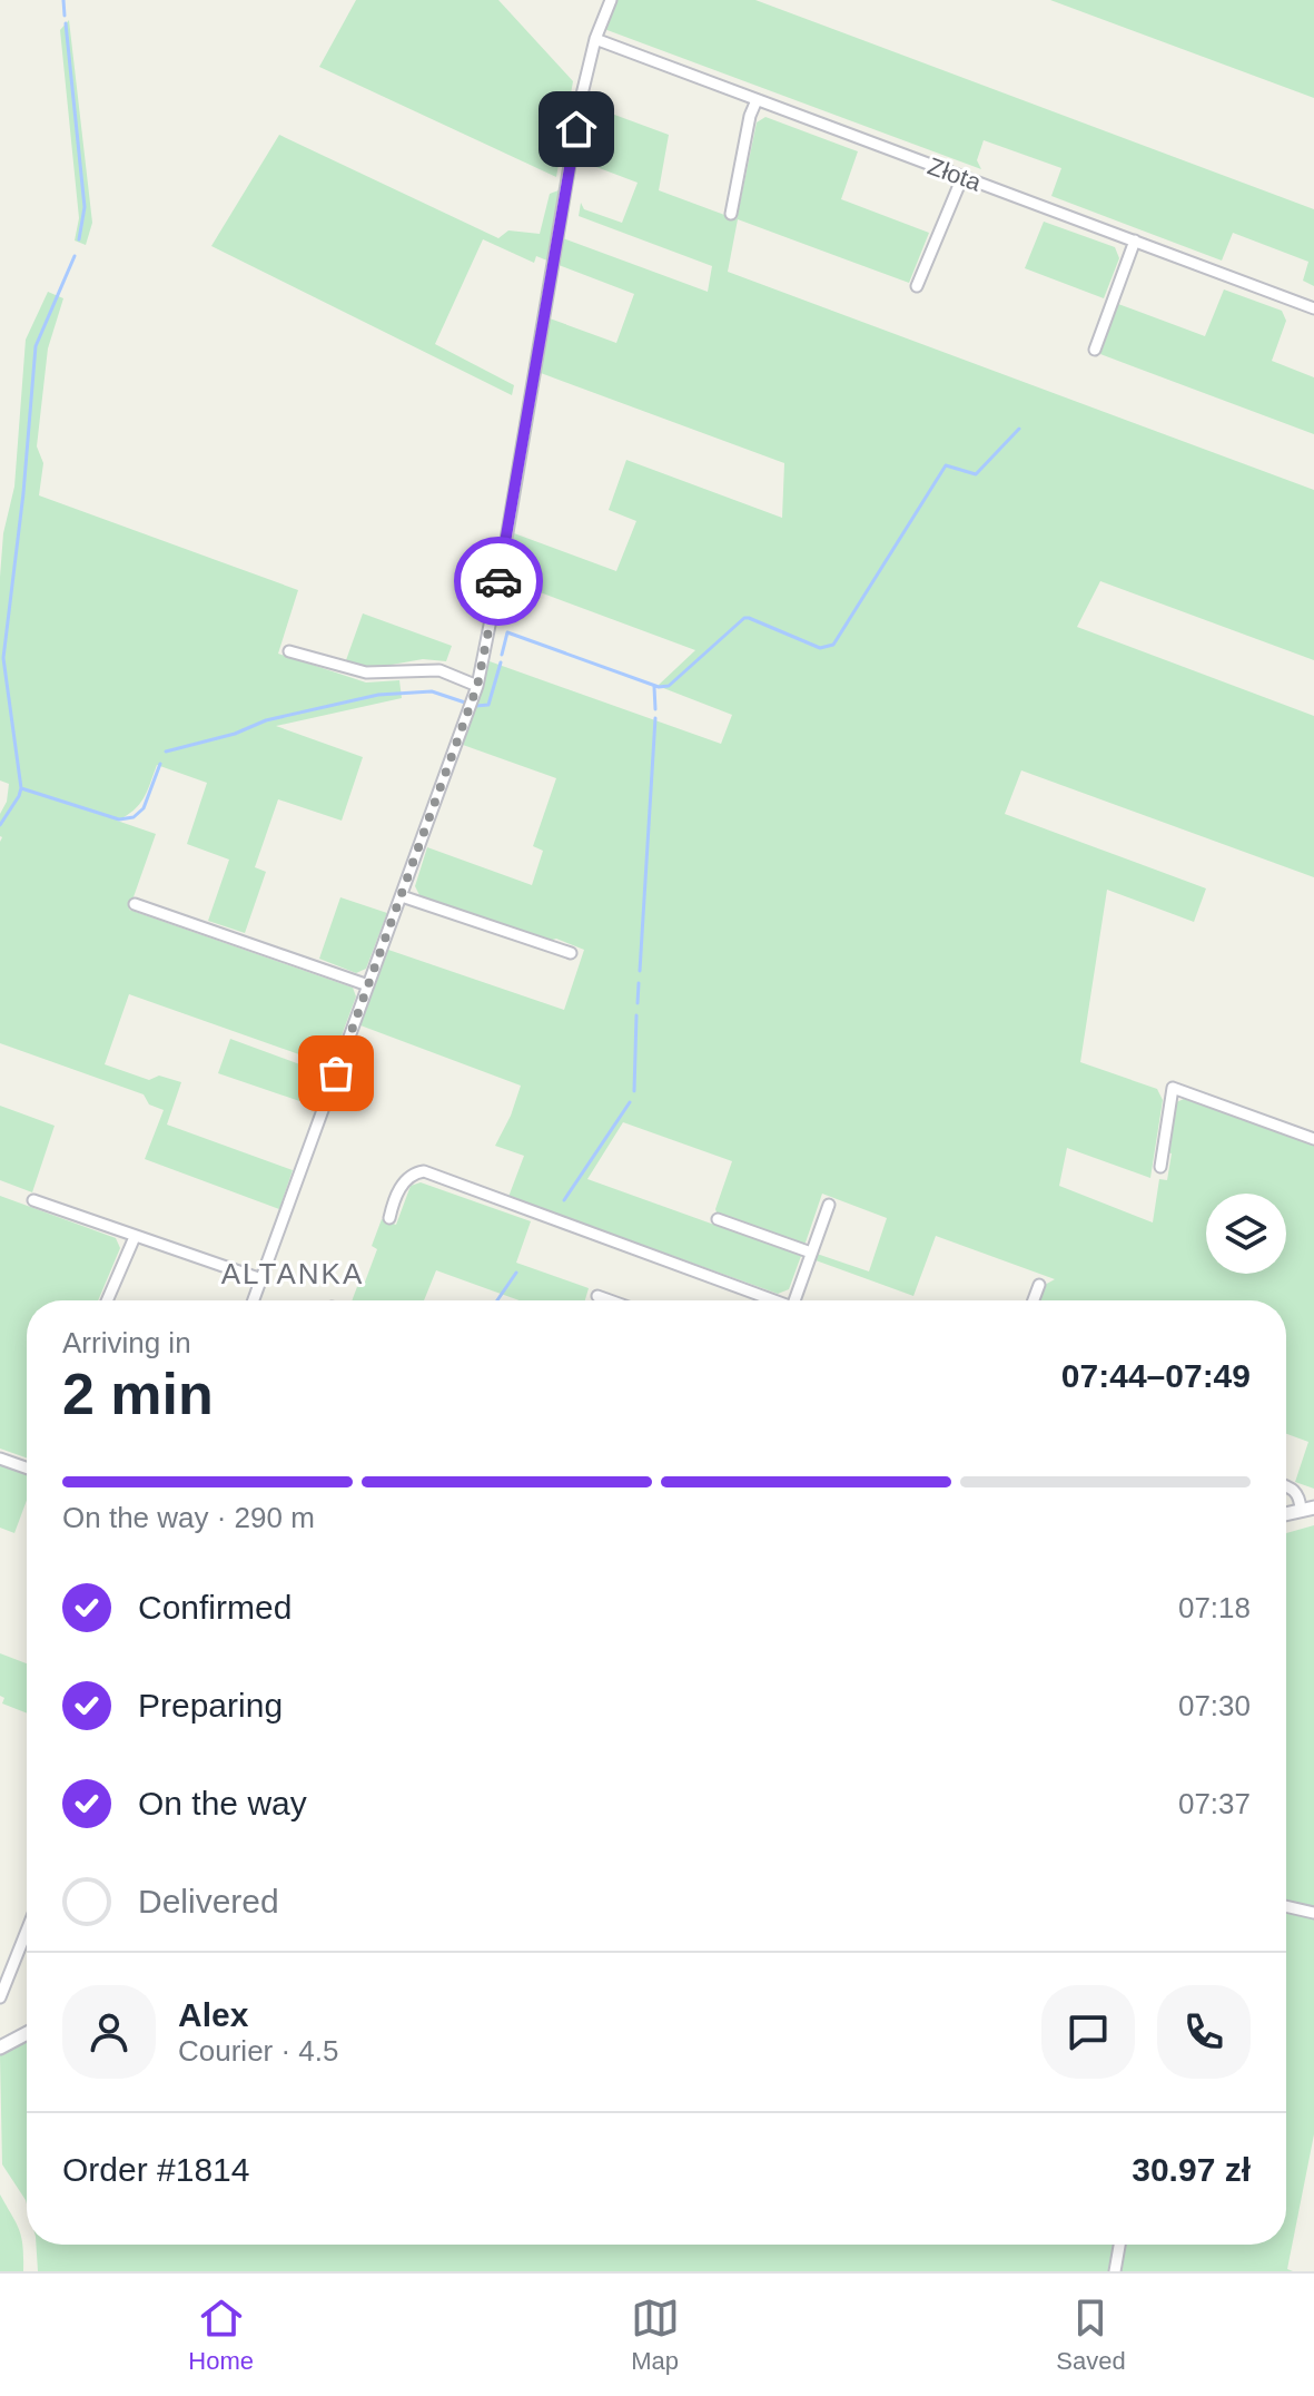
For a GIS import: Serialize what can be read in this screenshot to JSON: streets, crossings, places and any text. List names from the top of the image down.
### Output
{
  "streets": {
    "street": ["Złota"]
  },
  "districts": ["ALTANKA"],
  "page": {
    "heading": ["2 min", "Arriving in", "07:44–07:49"],
    "panel": [
      "Alex",
      "Courier · 4.5",
      "Order #1814",
      "30.97 zł"
    ],
    "bar": "On the way · 290 m",
    "list": [
      ["Confirmed", "07:18"],
      ["Preparing", "07:30"],
      ["On the way", "07:37"],
      "Delivered"
    ],
    "tabs": ["Home", "Map", "Saved"]
  }
}
